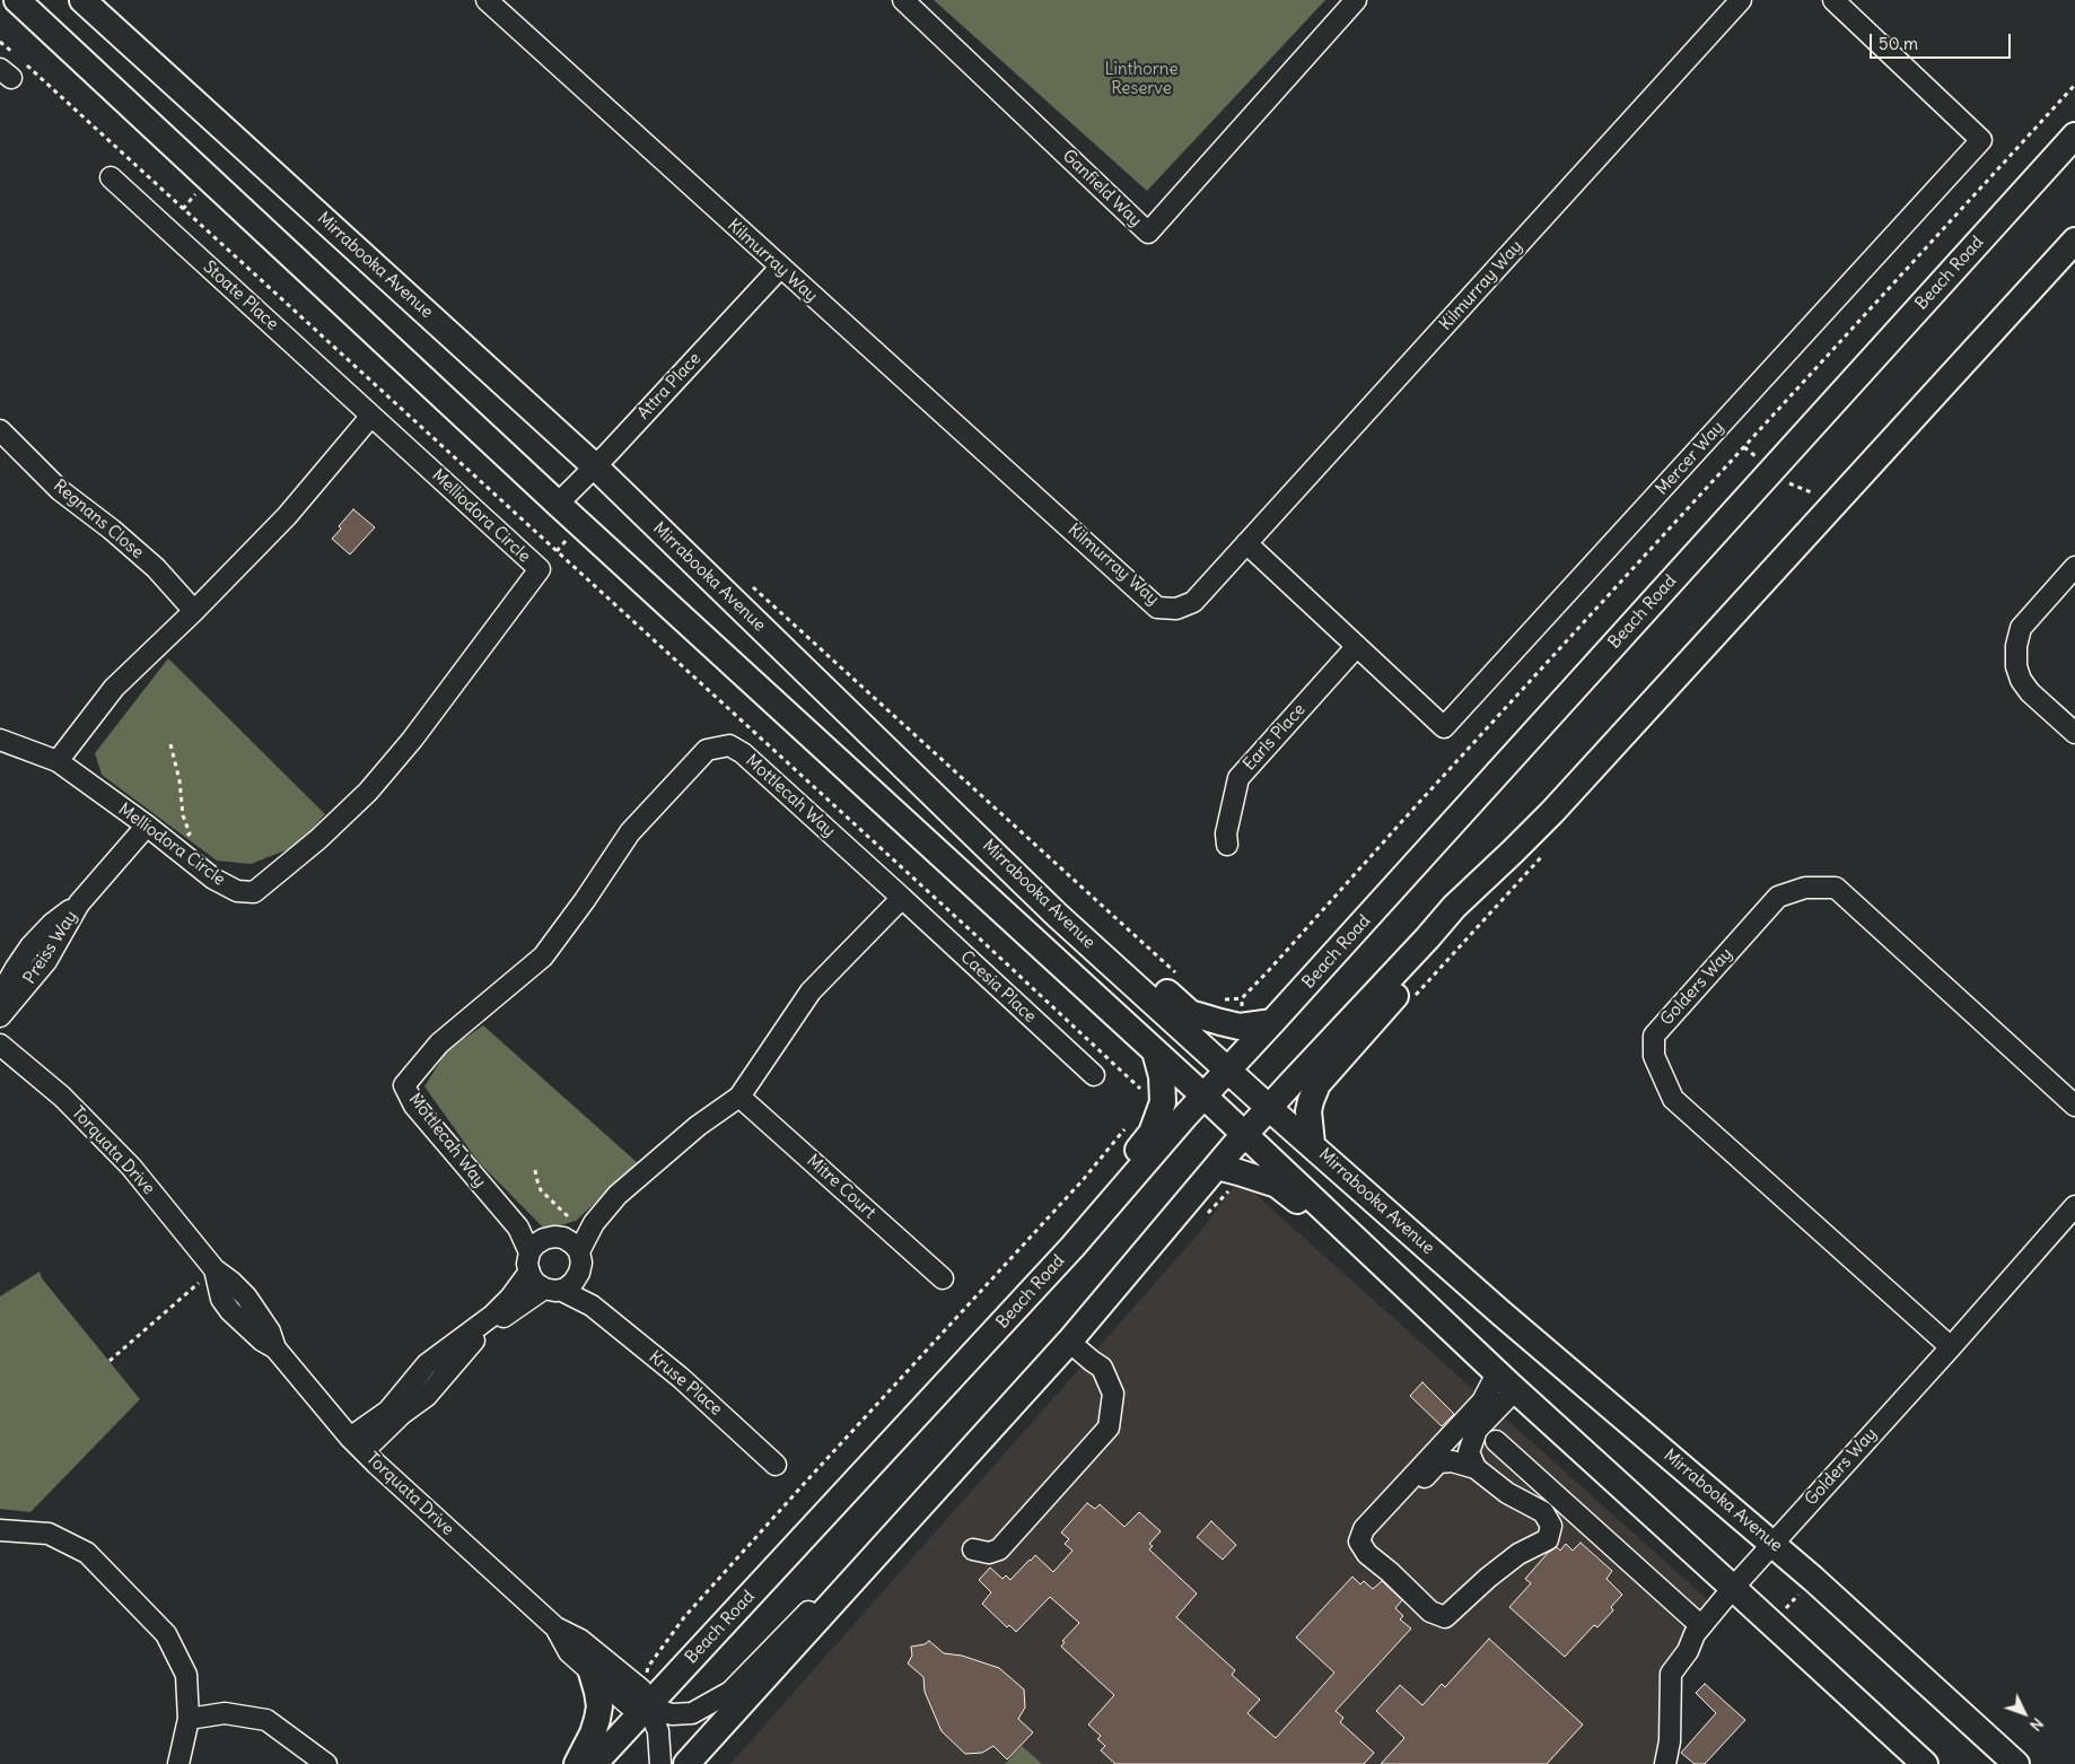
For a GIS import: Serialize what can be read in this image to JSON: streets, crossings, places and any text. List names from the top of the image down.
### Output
{
  "streets": {
    "main road": ["Mirrabooka Avenue", "Beach Road"],
    "street": [
      "Ganfield Way",
      "Kilmurray Way",
      "Stoate Place",
      "Attra Place",
      "Mercer Way",
      "Melliodora Circle",
      "Regnans Close",
      "Earls Place",
      "Mottlecah Way",
      "Preiss Way",
      "Caesia Place",
      "Golders Way",
      "Torquata Drive",
      "Mitre Court",
      "Kruse Place"
    ]
  },
  "crossings": [
    ["Kilmurray Way", "Attra Place"],
    ["Kilmurray Way", "Mercer Way"],
    ["Mirrabooka Avenue", "Beach Road"],
    ["Mirrabooka Avenue", "Attra Place"],
    ["Mirrabooka Avenue", "Golders Way"],
    ["Beach Road", "Torquata Drive"],
    ["Stoate Place", "Melliodora Circle"],
    ["Mercer Way", "Earls Place"],
    ["Melliodora Circle", "Preiss Way"],
    ["Mottlecah Way", "Caesia Place"],
    ["Mottlecah Way", "Kruse Place"]
  ],
  "parks": ["Linthorne Reserve"],
  "scale_bar": "50 m",
  "north": "bottom right"
}
